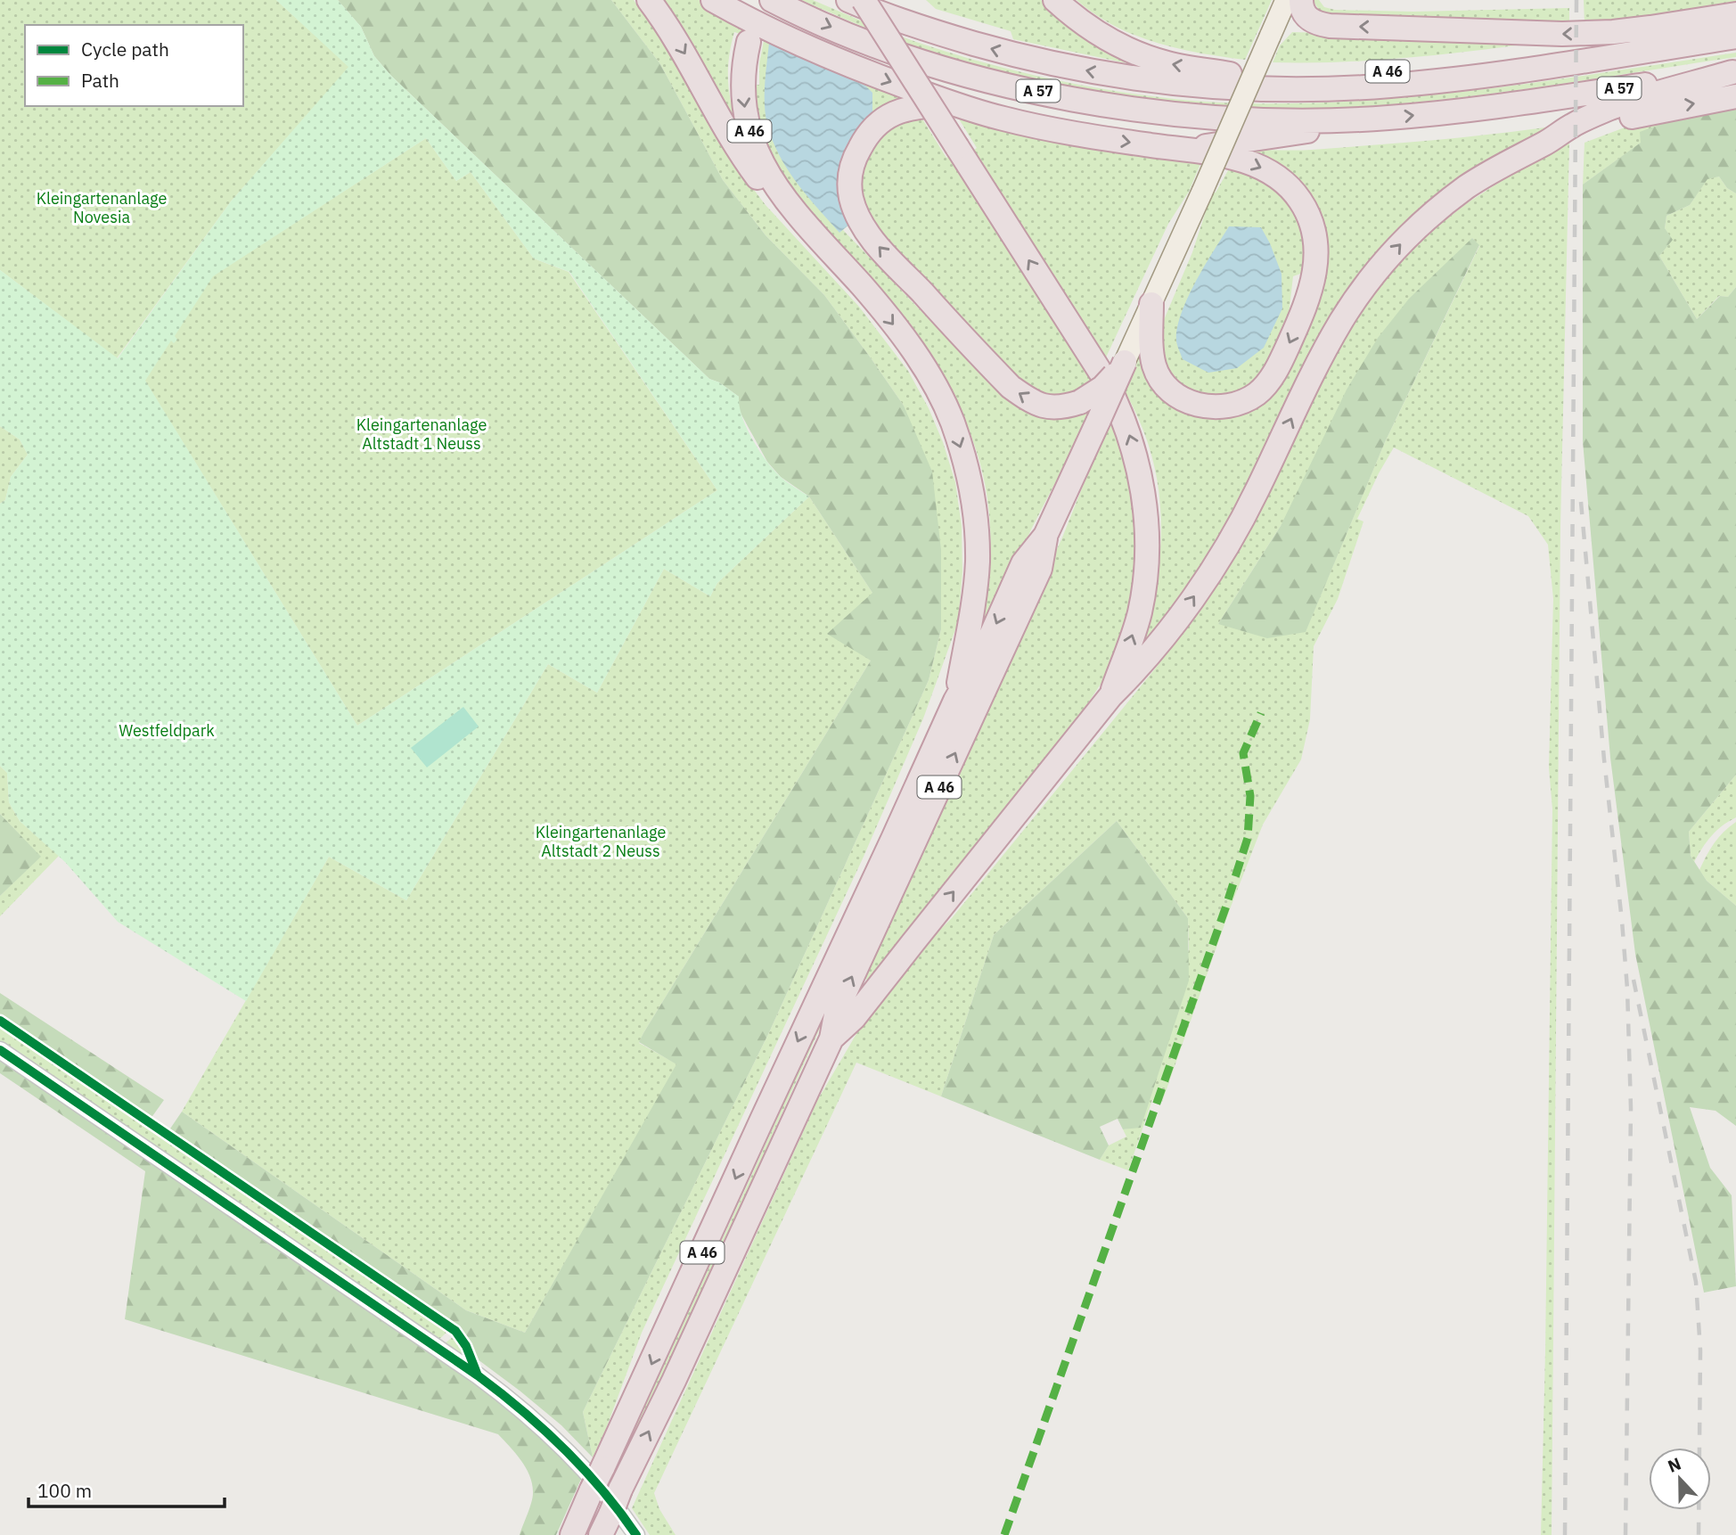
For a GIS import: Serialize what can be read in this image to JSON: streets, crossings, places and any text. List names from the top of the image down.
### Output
{
  "streets": {
    "highway": ["A 46", "A 57"]
  },
  "parks": [
    "Kleingartenanlage Novesia",
    "Kleingartenanlage Altstadt 1 Neuss",
    "Westfeldpark",
    "Kleingartenanlage Altstadt 2 Neuss"
  ],
  "legend": ["Cycle path", "Path"],
  "scale_bar": "100 m",
  "north": "top"
}
